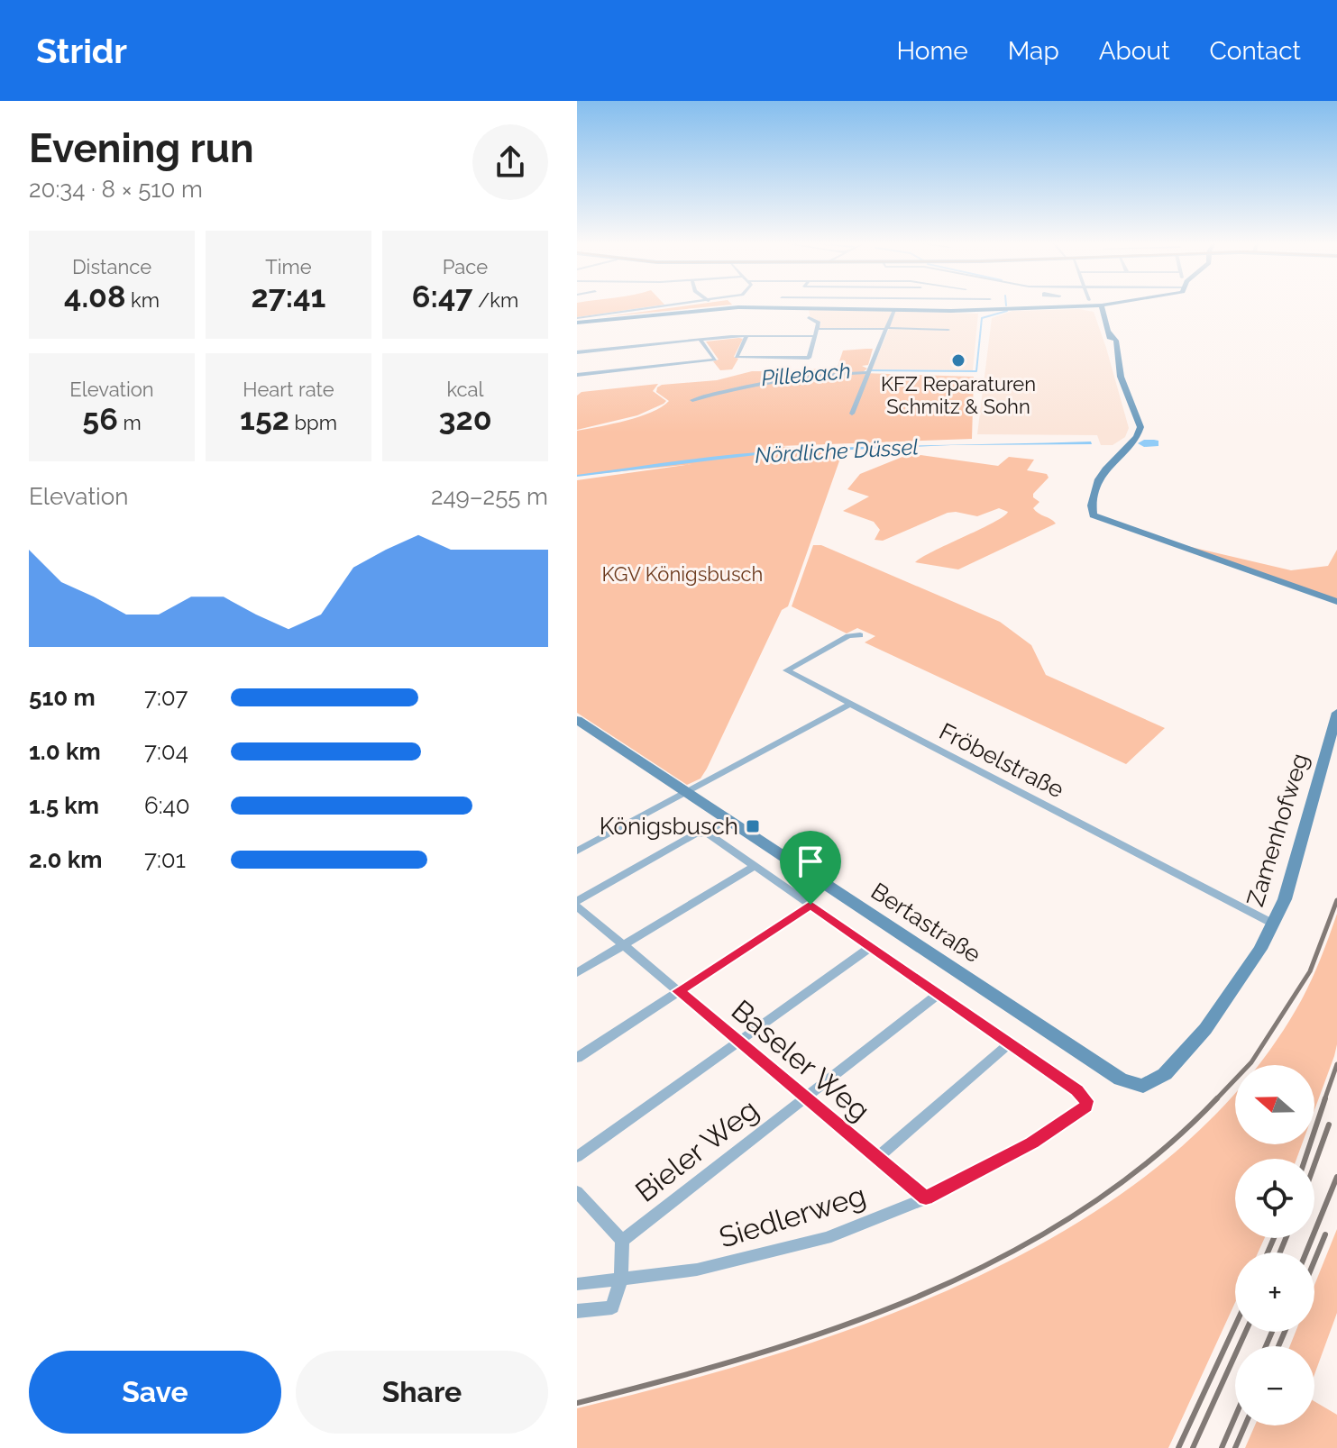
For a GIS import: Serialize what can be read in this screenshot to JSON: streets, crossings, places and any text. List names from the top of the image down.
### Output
{
  "streets": {
    "street": [
      "Fröbelstraße",
      "Zamenhofweg",
      "Bertastraße",
      "Baseler Weg",
      "Bieler Weg",
      "Siedlerweg"
    ]
  },
  "crossings": [
    ["Fröbelstraße", "Zamenhofweg"],
    ["Zamenhofweg", "Bertastraße"],
    ["Baseler Weg", "Bieler Weg"],
    ["Baseler Weg", "Siedlerweg"],
    ["Bieler Weg", "Siedlerweg"]
  ],
  "water": ["Pillebach", "Nördliche Düssel"],
  "parks": ["KGV Königsbusch"],
  "places": {
    "other": ["KFZ Reparaturen Schmitz & Sohn"],
    "transit": ["Königsbusch"]
  },
  "north": "left",
  "page": {
    "header": "Stridr",
    "nav": [
      "Home",
      "Map",
      "About",
      "Contact"
    ],
    "heading": ["Evening run", "20:34 · 8 × 510 m"],
    "stats": [
      ["Distance", "4.08 km"],
      ["Time", "27:41"],
      ["Pace", "6:47 /km"],
      ["Elevation", "56 m"],
      ["Heart rate", "152 bpm"],
      ["kcal", "320"]
    ],
    "chart": ["Elevation", "249–255 m"],
    "list": [
      {
        "name": "510 m",
        "note": "7:07"
      },
      {
        "name": "1.0 km",
        "note": "7:04"
      },
      {
        "name": "1.5 km",
        "note": "6:40"
      },
      {
        "name": "2.0 km",
        "note": "7:01"
      }
    ],
    "map_buttons": ["+", "−"],
    "buttons": ["Save", "Share"]
  }
}
